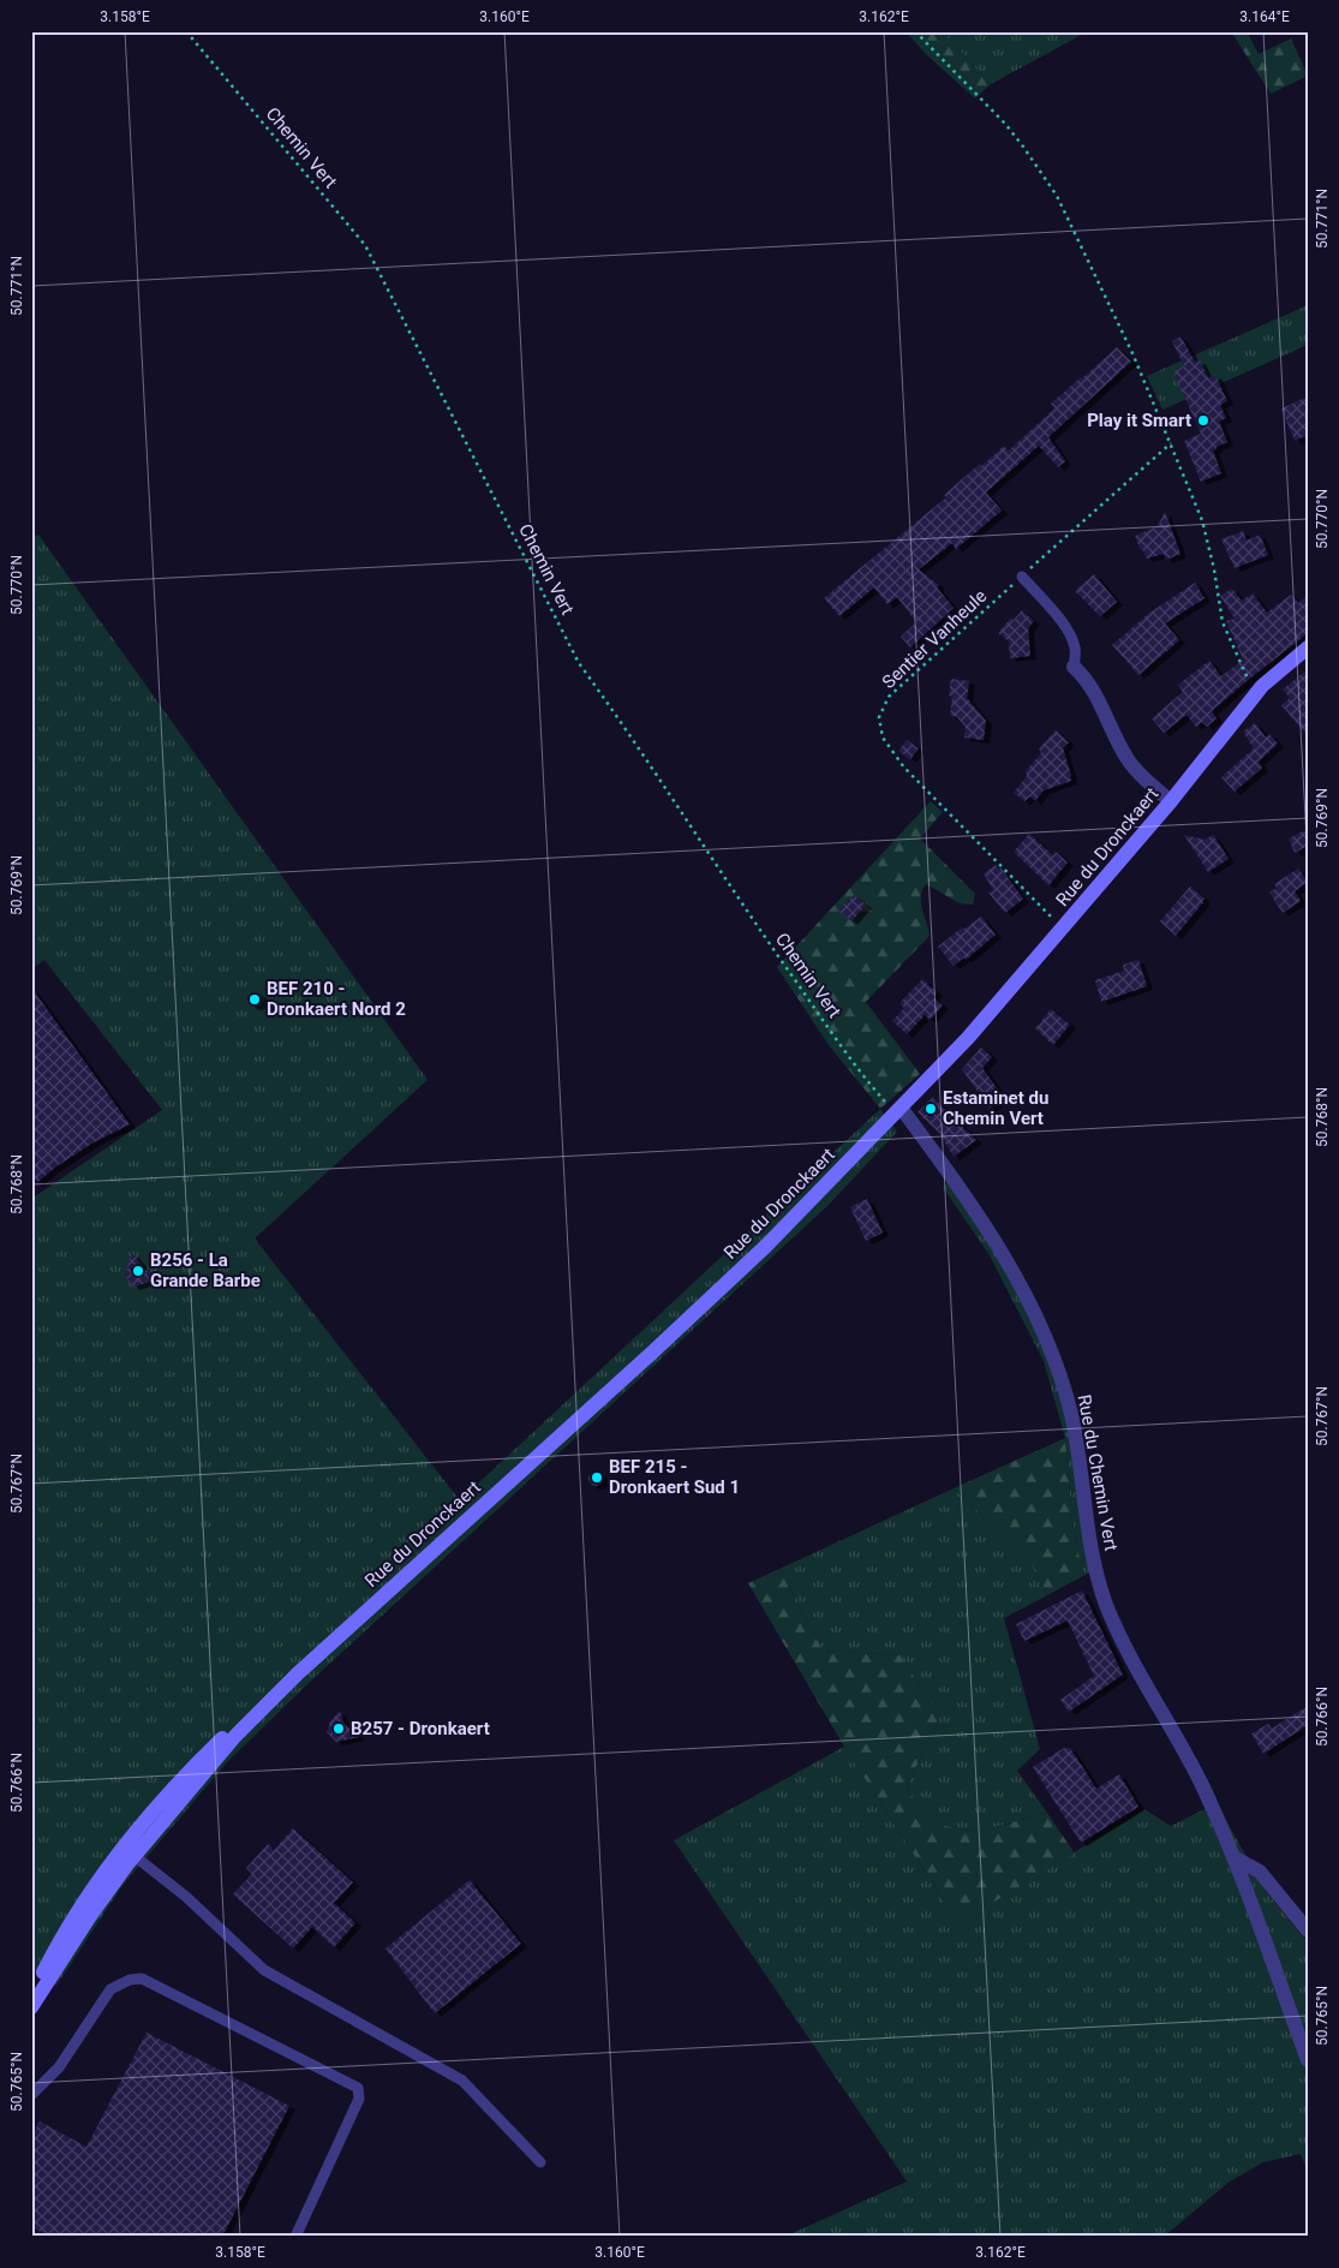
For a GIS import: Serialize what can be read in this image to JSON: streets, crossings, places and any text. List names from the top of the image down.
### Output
{
  "streets": {
    "main road": ["Rue du Dronckaert"],
    "street": ["Rue du Chemin Vert"],
    "path": ["Chemin Vert", "Sentier Vanheule"]
  },
  "crossings": [
    ["Chemin Vert", "Rue du Dronckaert"],
    ["Chemin Vert", "Rue du Chemin Vert"],
    ["Sentier Vanheule", "Rue du Dronckaert"],
    ["Rue du Dronckaert", "Rue du Chemin Vert"]
  ],
  "places": [
    "Play it Smart",
    "BEF 210 - Dronkaert Nord 2",
    "Estaminet du Chemin Vert",
    "B256 - La Grande Barbe",
    "BEF 215 - Dronkaert Sud 1",
    "B257 - Dronkaert"
  ],
  "coordinates": [
    "3.158°E",
    "3.160°E",
    "3.162°E",
    "3.164°E",
    "50.771°N",
    "50.770°N",
    "50.769°N",
    "50.768°N",
    "50.767°N",
    "50.766°N",
    "50.765°N"
  ]
}
